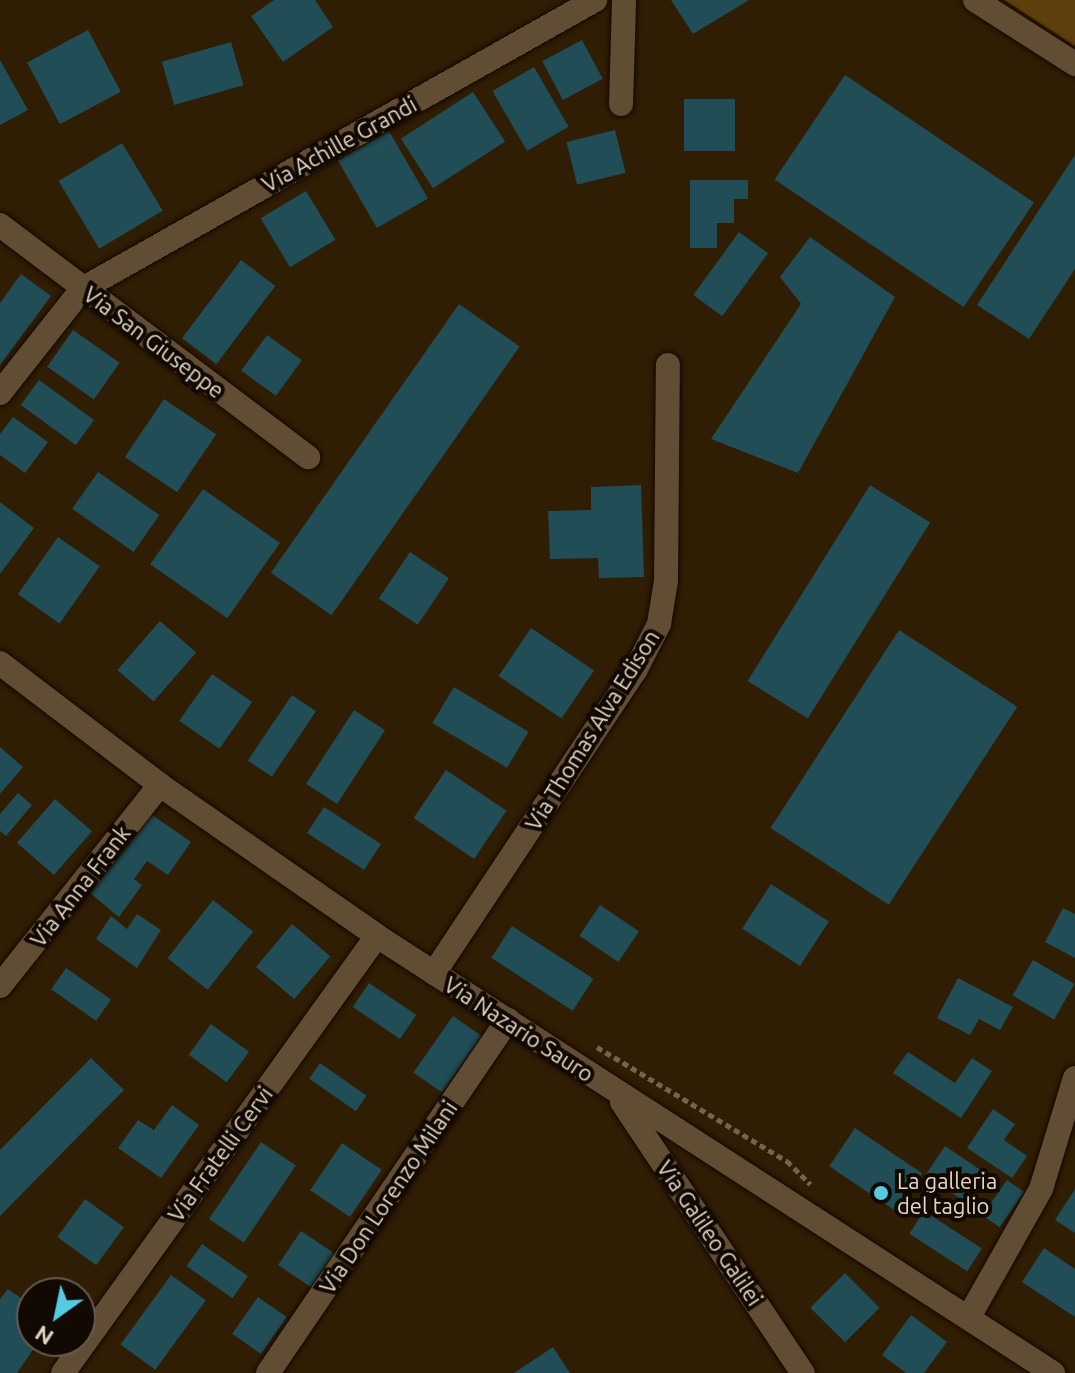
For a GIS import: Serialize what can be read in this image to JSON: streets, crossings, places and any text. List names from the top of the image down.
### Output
{
  "streets": {
    "street": [
      "Via Achille Grandi",
      "Via San Giuseppe",
      "Via Thomas Alva Edison",
      "Via Anna Frank",
      "Via Nazario Sauro",
      "Via Fratelli Cervi",
      "Via Don Lorenzo Milani",
      "Via Galileo Galilei"
    ]
  },
  "crossings": [
    ["Via Achille Grandi", "Via San Giuseppe"],
    ["Via Thomas Alva Edison", "Via Nazario Sauro"],
    ["Via Anna Frank", "Via Nazario Sauro"],
    ["Via Nazario Sauro", "Via Fratelli Cervi"],
    ["Via Nazario Sauro", "Via Don Lorenzo Milani"],
    ["Via Nazario Sauro", "Via Galileo Galilei"]
  ],
  "places": ["La galleria del taglio"],
  "north": "bottom left"
}
